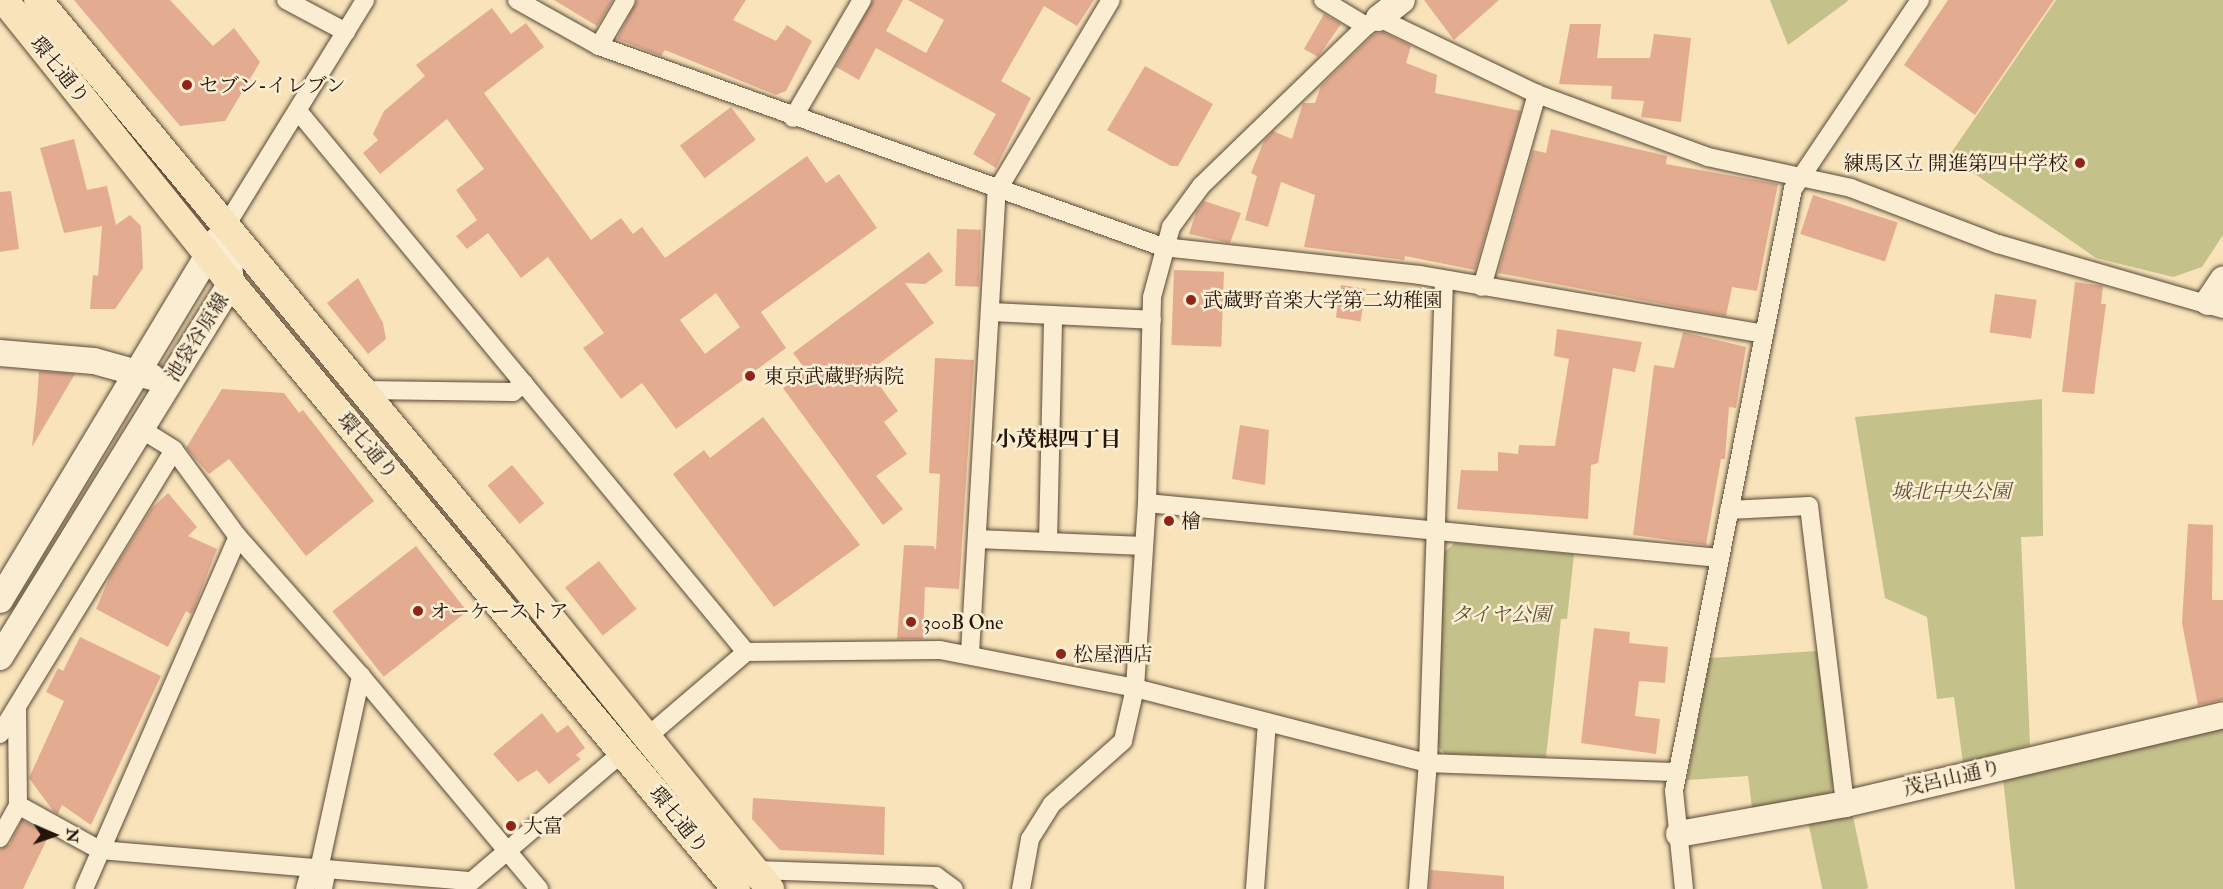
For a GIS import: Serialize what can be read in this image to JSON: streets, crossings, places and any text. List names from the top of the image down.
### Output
{
  "streets": {
    "main road": ["環七通り", "池袋谷原線", "茂呂山通り"]
  },
  "crossings": [
    ["環七通り", "池袋谷原線"]
  ],
  "districts": ["小茂根四丁目"],
  "parks": ["城北中央公園", "タイヤ公園"],
  "places": [
    "セブン-イレブン",
    "練馬区立 開進第四中学校",
    "武蔵野音楽大学第二幼稚園",
    "東京武蔵野病院",
    "檜",
    "オーケーストア",
    "300B One",
    "松屋酒店",
    "大富"
  ],
  "north": "right"
}
